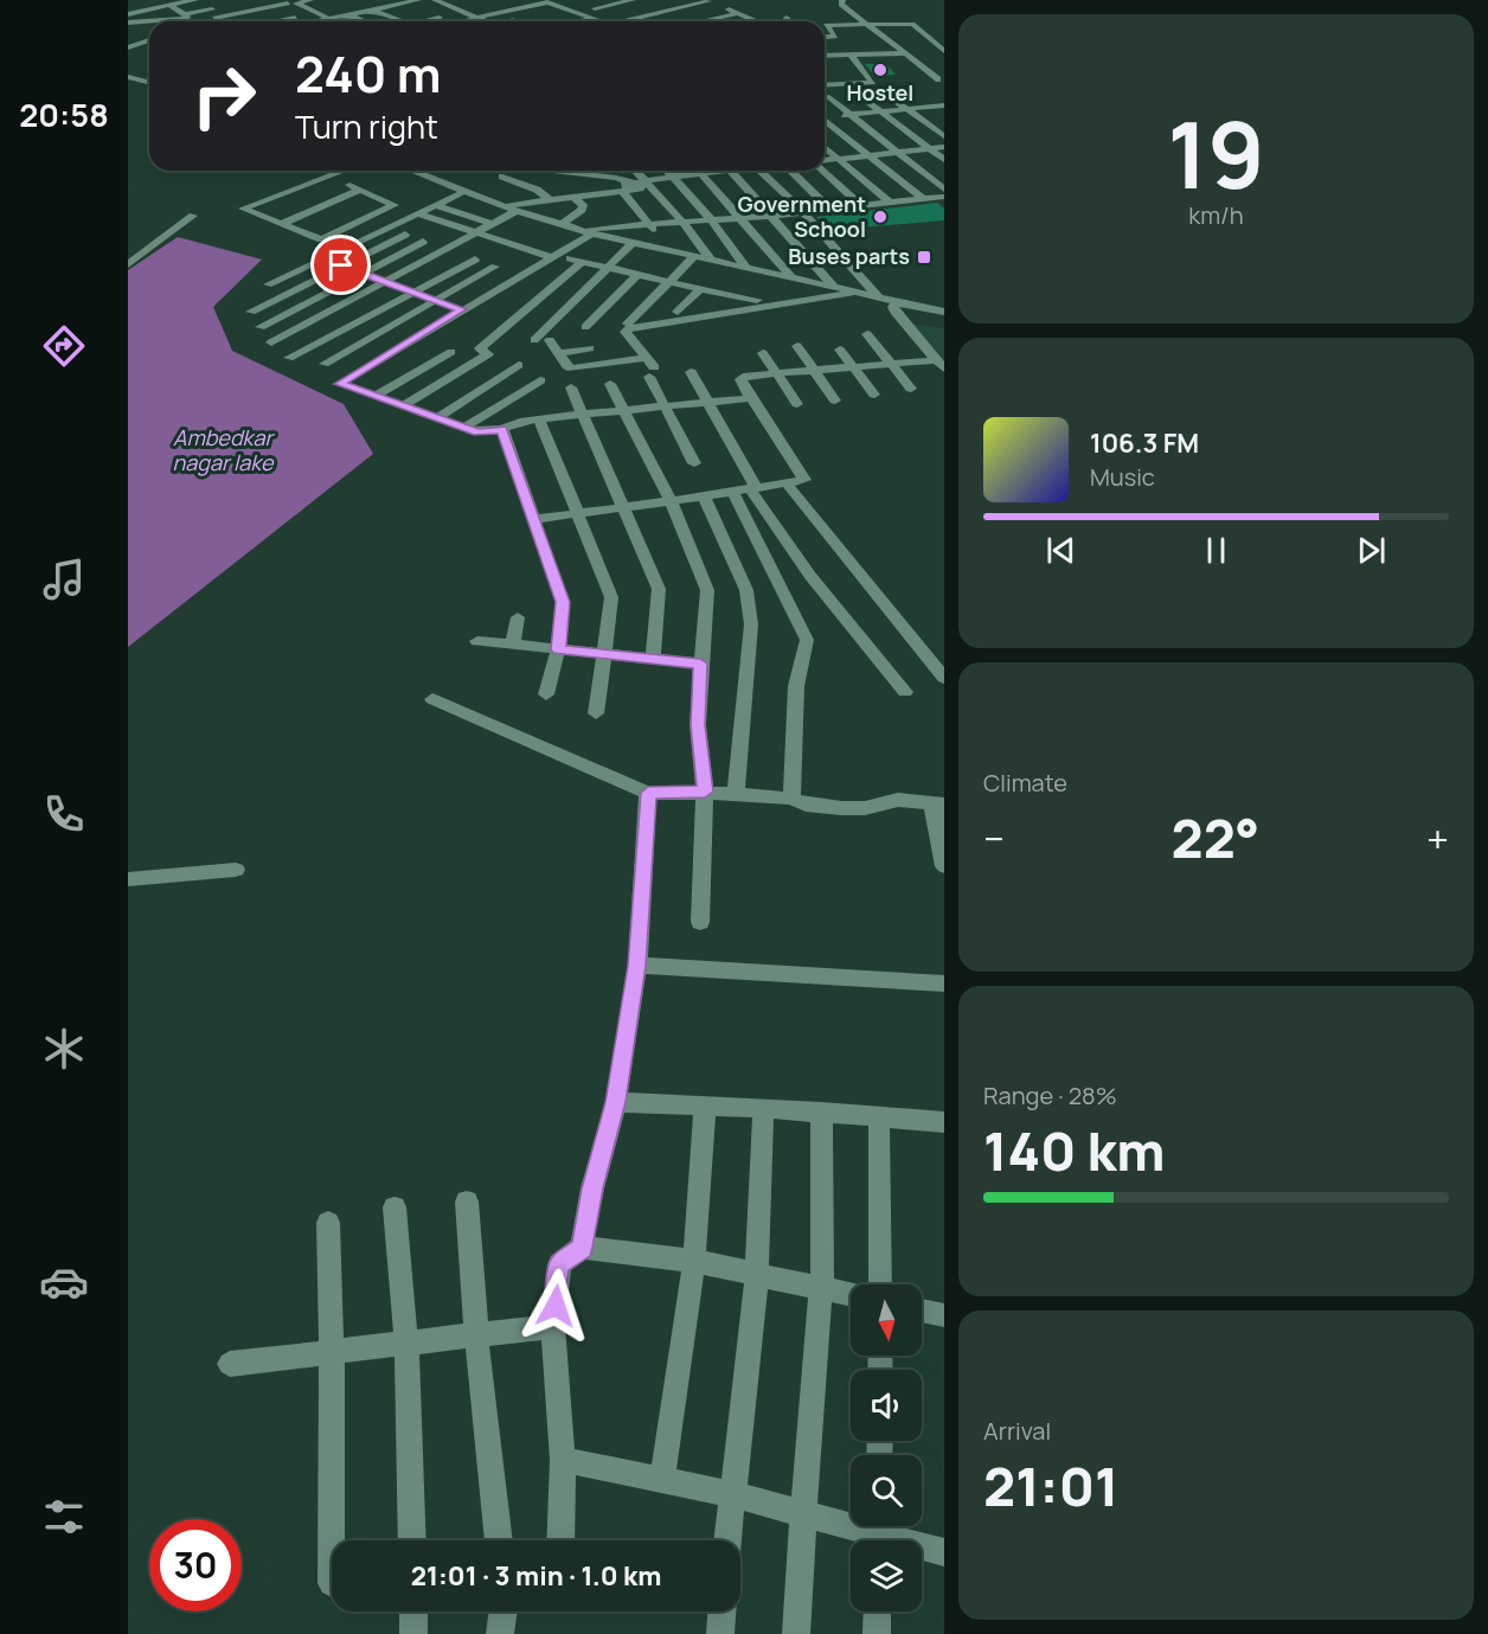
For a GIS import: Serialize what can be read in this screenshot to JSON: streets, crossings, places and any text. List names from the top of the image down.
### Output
{
  "water": ["Ambedkar nagar lake"],
  "places": {
    "other": ["Hostel", "Government School"],
    "transit": ["Buses parts"]
  },
  "north": "bottom",
  "page": {
    "tabs": "20:58",
    "tile": [
      ["19", "km/h"],
      "Climate",
      ["Range · 28%", "140 km"],
      ["Arrival", "21:01"]
    ],
    "turn": ["240 m", "Turn right"],
    "song": ["106.3 FM", "Music"],
    "heat": ["−", "22°", "+"],
    "limit": "30",
    "trip": "21:01 · 3 min · 1.0 km"
  }
}
